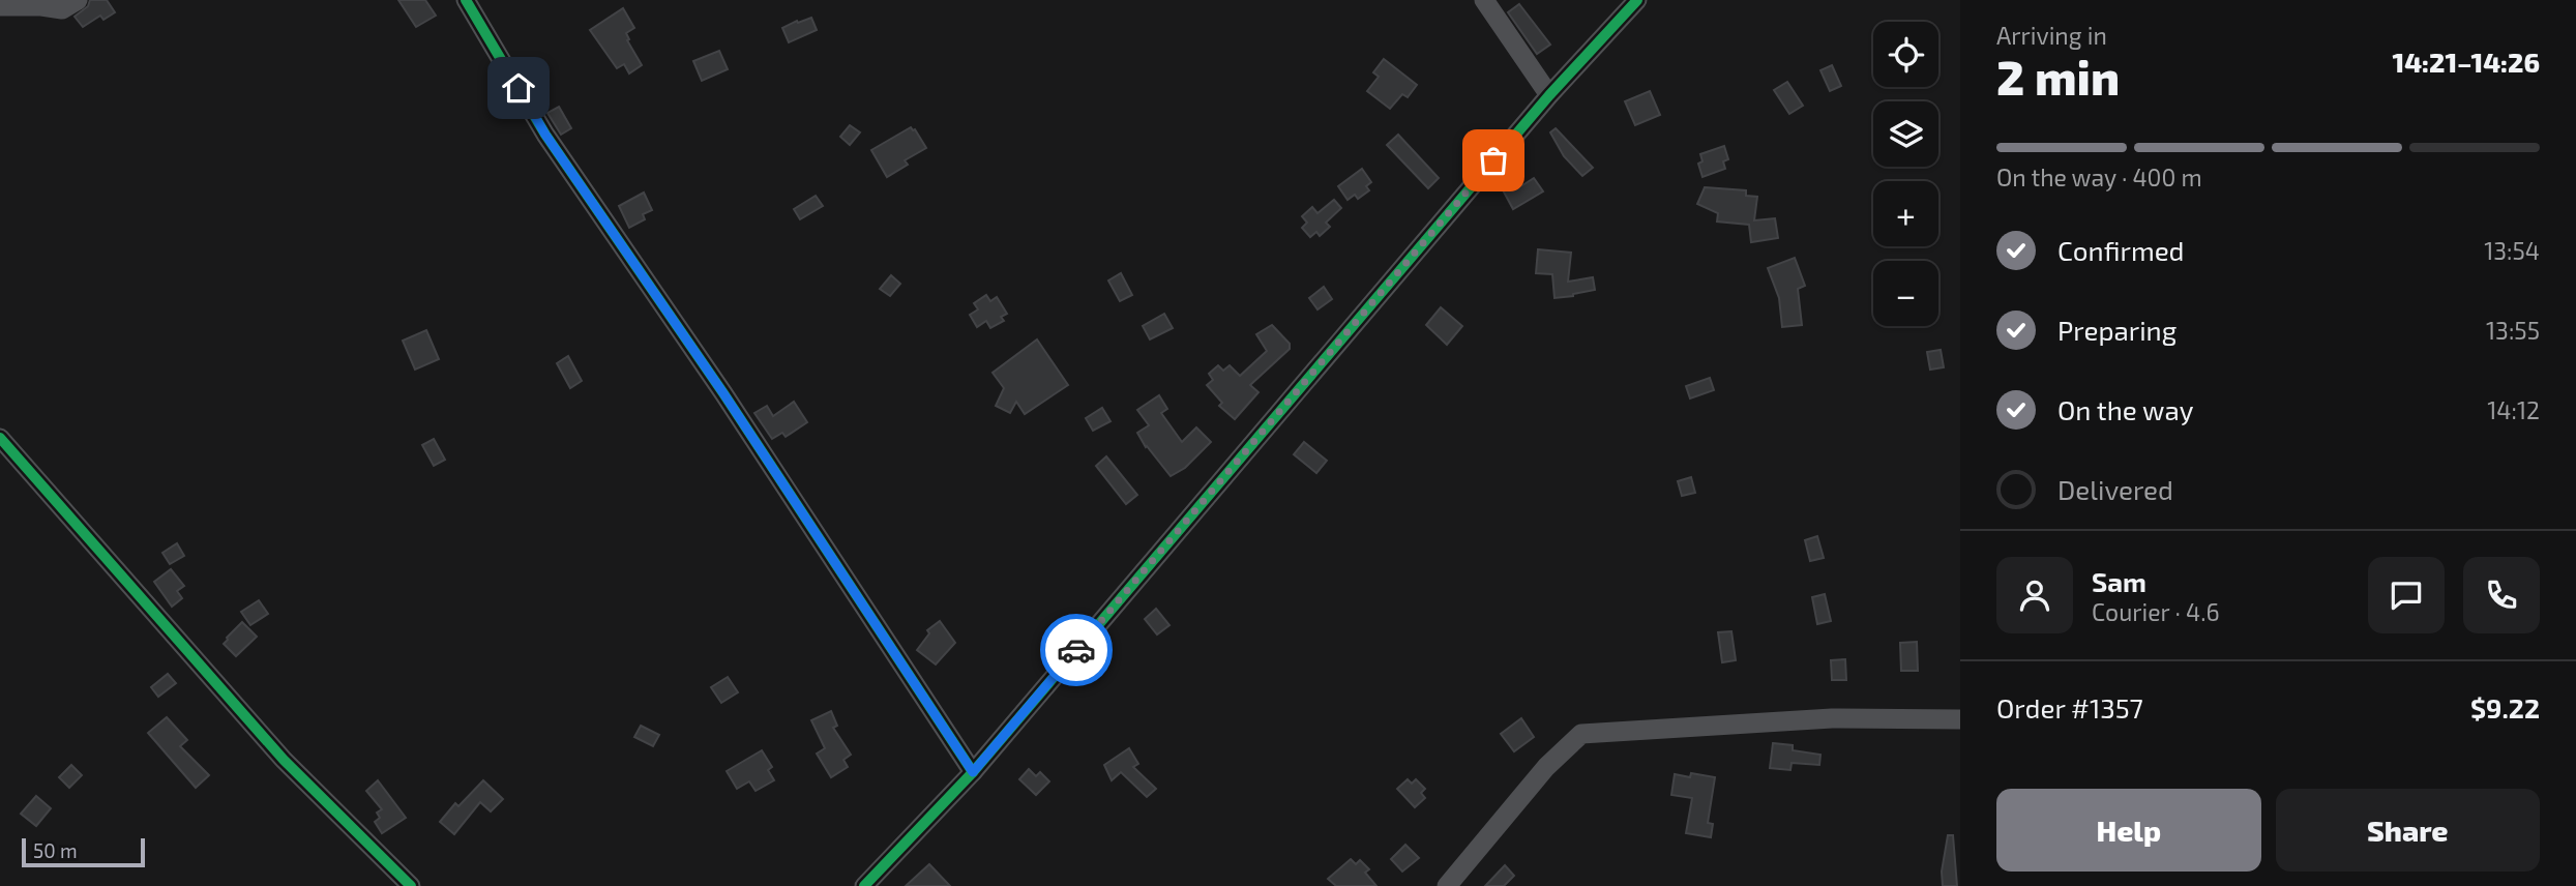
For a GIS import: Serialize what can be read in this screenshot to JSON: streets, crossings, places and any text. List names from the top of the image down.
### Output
{
  "scale_bar": "50 m",
  "page": {
    "heading": ["2 min", "Arriving in", "14:21–14:26"],
    "panel": [
      "Sam",
      "Courier · 4.6",
      "Order #1357",
      "$9.22"
    ],
    "map_buttons": ["+", "−"],
    "bar": "On the way · 400 m",
    "list": [
      ["Confirmed", "13:54"],
      ["Preparing", "13:55"],
      ["On the way", "14:12"],
      "Delivered"
    ],
    "buttons": ["Help", "Share"],
    "scale": "50 m"
  }
}
